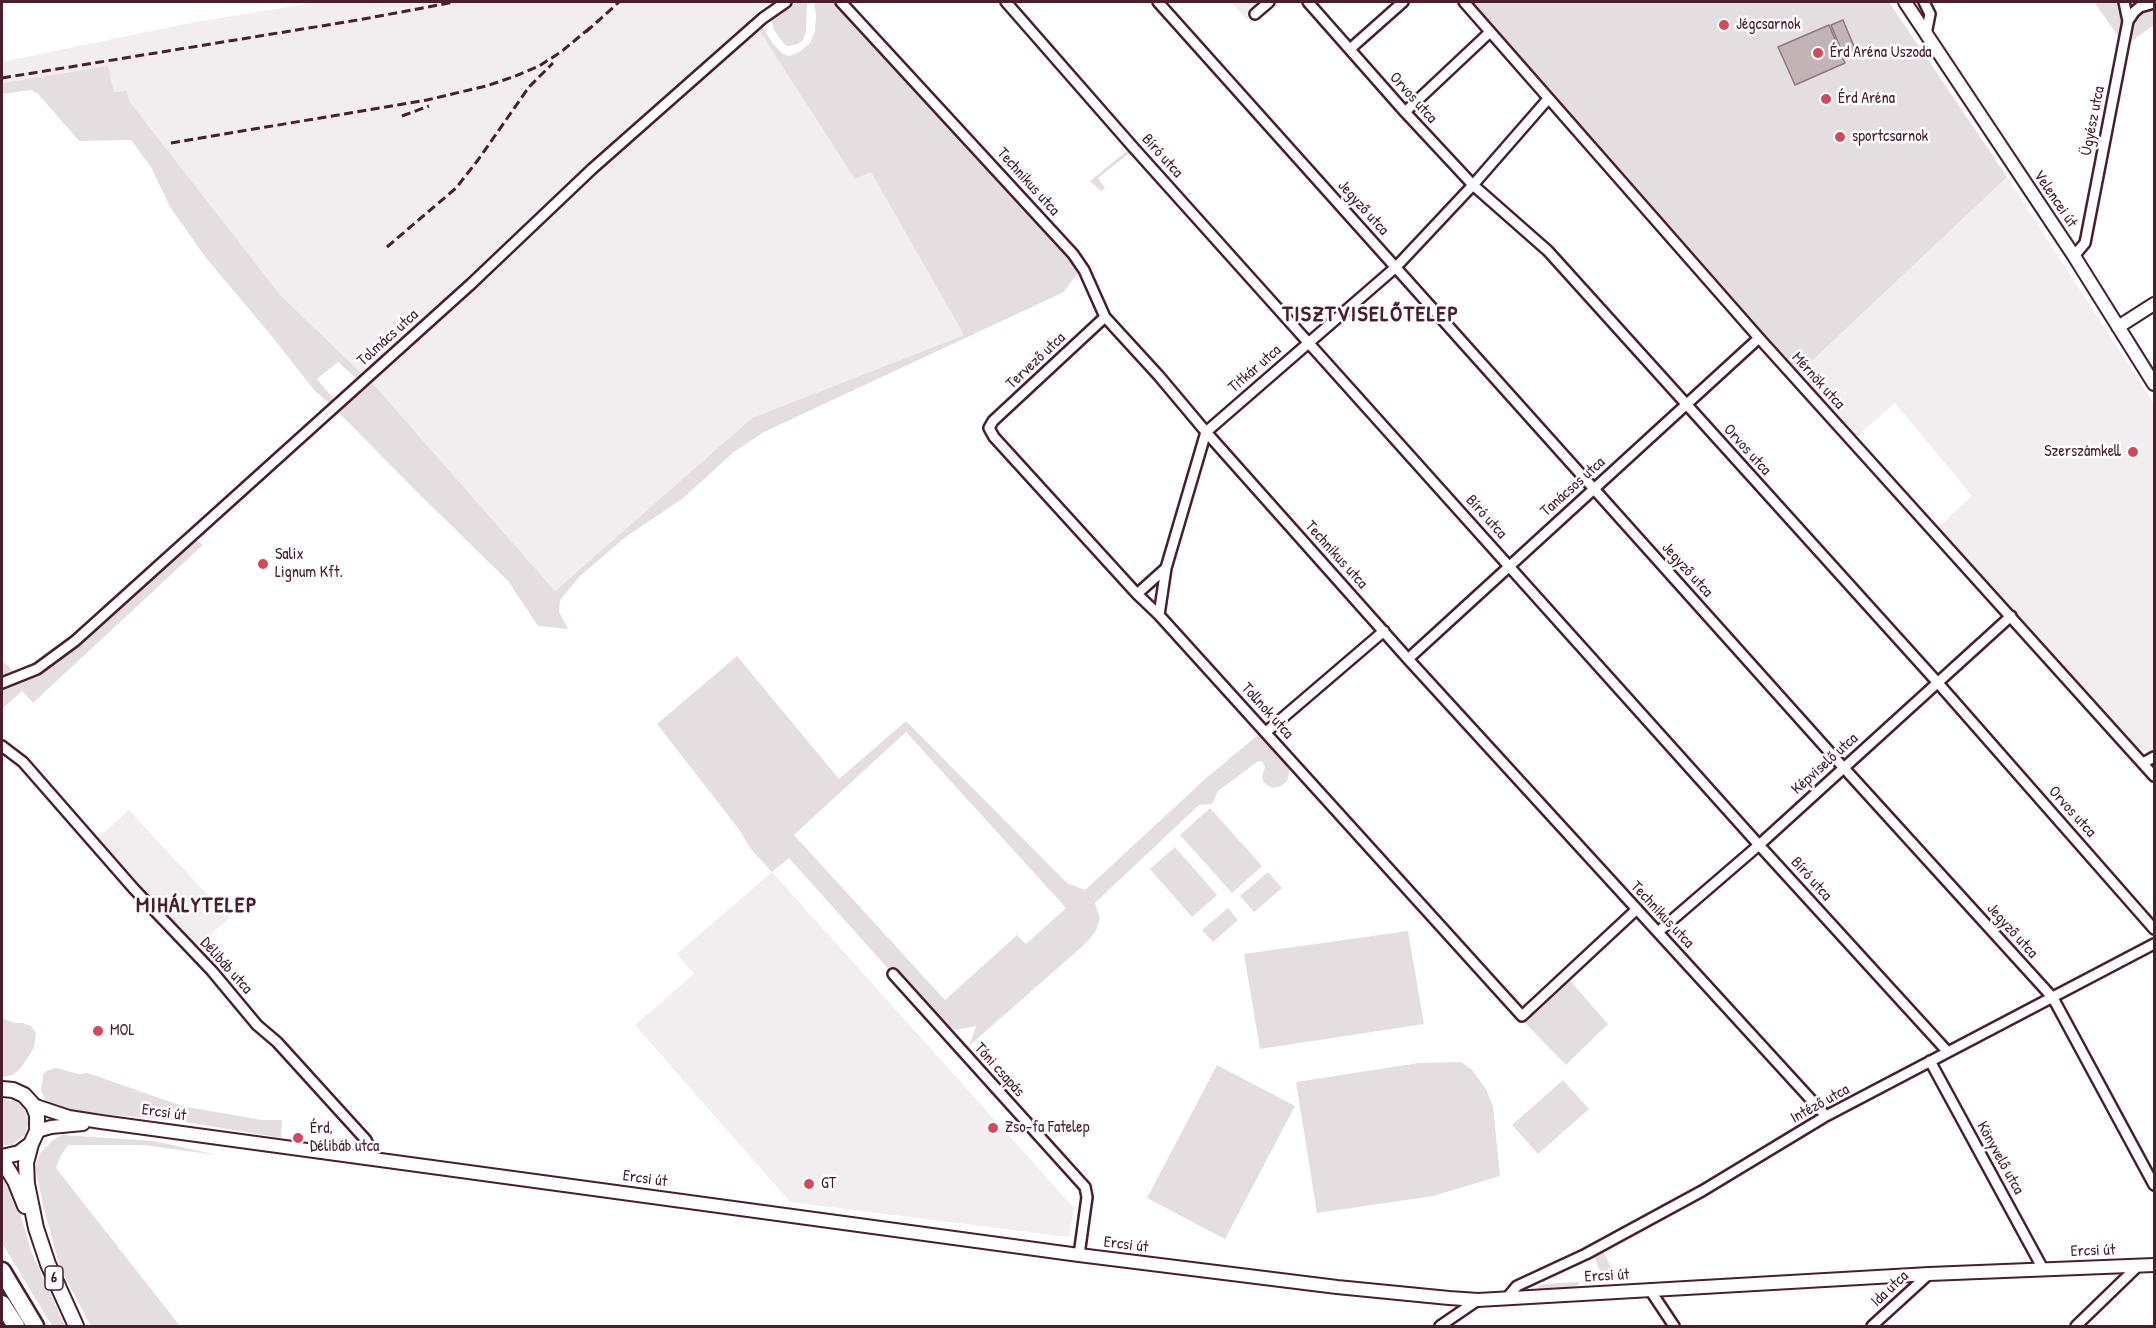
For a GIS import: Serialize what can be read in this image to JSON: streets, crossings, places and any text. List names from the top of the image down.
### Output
{
  "streets": {
    "main road": ["Velencei út", "Ercsi út", "6"],
    "street": [
      "Orvos utca",
      "Ügyész utca",
      "Bíró utca",
      "Technikus utca",
      "Jegyző utca",
      "Tolmács utca",
      "Tervező utca",
      "Titkár utca",
      "Mérnök utca",
      "Tanácsos utca",
      "Tollnok utca",
      "Képviselő utca",
      "Délibáb utca",
      "Tóni csapás",
      "Intéző utca",
      "Könyvelő utca",
      "Ida utca"
    ]
  },
  "crossings": [
    ["Orvos utca", "Titkár utca"],
    ["Orvos utca", "Tanácsos utca"],
    ["Orvos utca", "Képviselő utca"],
    ["Ügyész utca", "Velencei út"],
    ["Bíró utca", "Titkár utca"],
    ["Bíró utca", "Tanácsos utca"],
    ["Bíró utca", "Képviselő utca"],
    ["Bíró utca", "Intéző utca"],
    ["Technikus utca", "Tervező utca"],
    ["Technikus utca", "Titkár utca"],
    ["Technikus utca", "Tanácsos utca"],
    ["Technikus utca", "Tollnok utca"],
    ["Technikus utca", "Képviselő utca"],
    ["Technikus utca", "Intéző utca"],
    ["Jegyző utca", "Titkár utca"],
    ["Jegyző utca", "Tanácsos utca"],
    ["Jegyző utca", "Képviselő utca"],
    ["Jegyző utca", "Intéző utca"],
    ["Tervező utca", "Tollnok utca"],
    ["Titkár utca", "Mérnök utca"],
    ["Mérnök utca", "Tanácsos utca"],
    ["Mérnök utca", "Képviselő utca"],
    ["Délibáb utca", "Ercsi út"],
    ["Tóni csapás", "Ercsi út"],
    ["Intéző utca", "Ercsi út"],
    ["Intéző utca", "Könyvelő utca"],
    ["Ercsi út", "Könyvelő utca"],
    ["Ercsi út", "6"],
    ["Ercsi út", "Ida utca"]
  ],
  "districts": ["TISZTVISELŐTELEP", "MIHÁLYTELEP"],
  "places": [
    "Jégcsarnok",
    "Érd Aréna Uszoda",
    "Érd Aréna",
    "sportcsarnok",
    "Szerszámkell",
    "Salix Lignum Kft.",
    "MOL",
    "Zso-fa Fatelep",
    "Érd, Délibáb utca",
    "GT"
  ]
}
